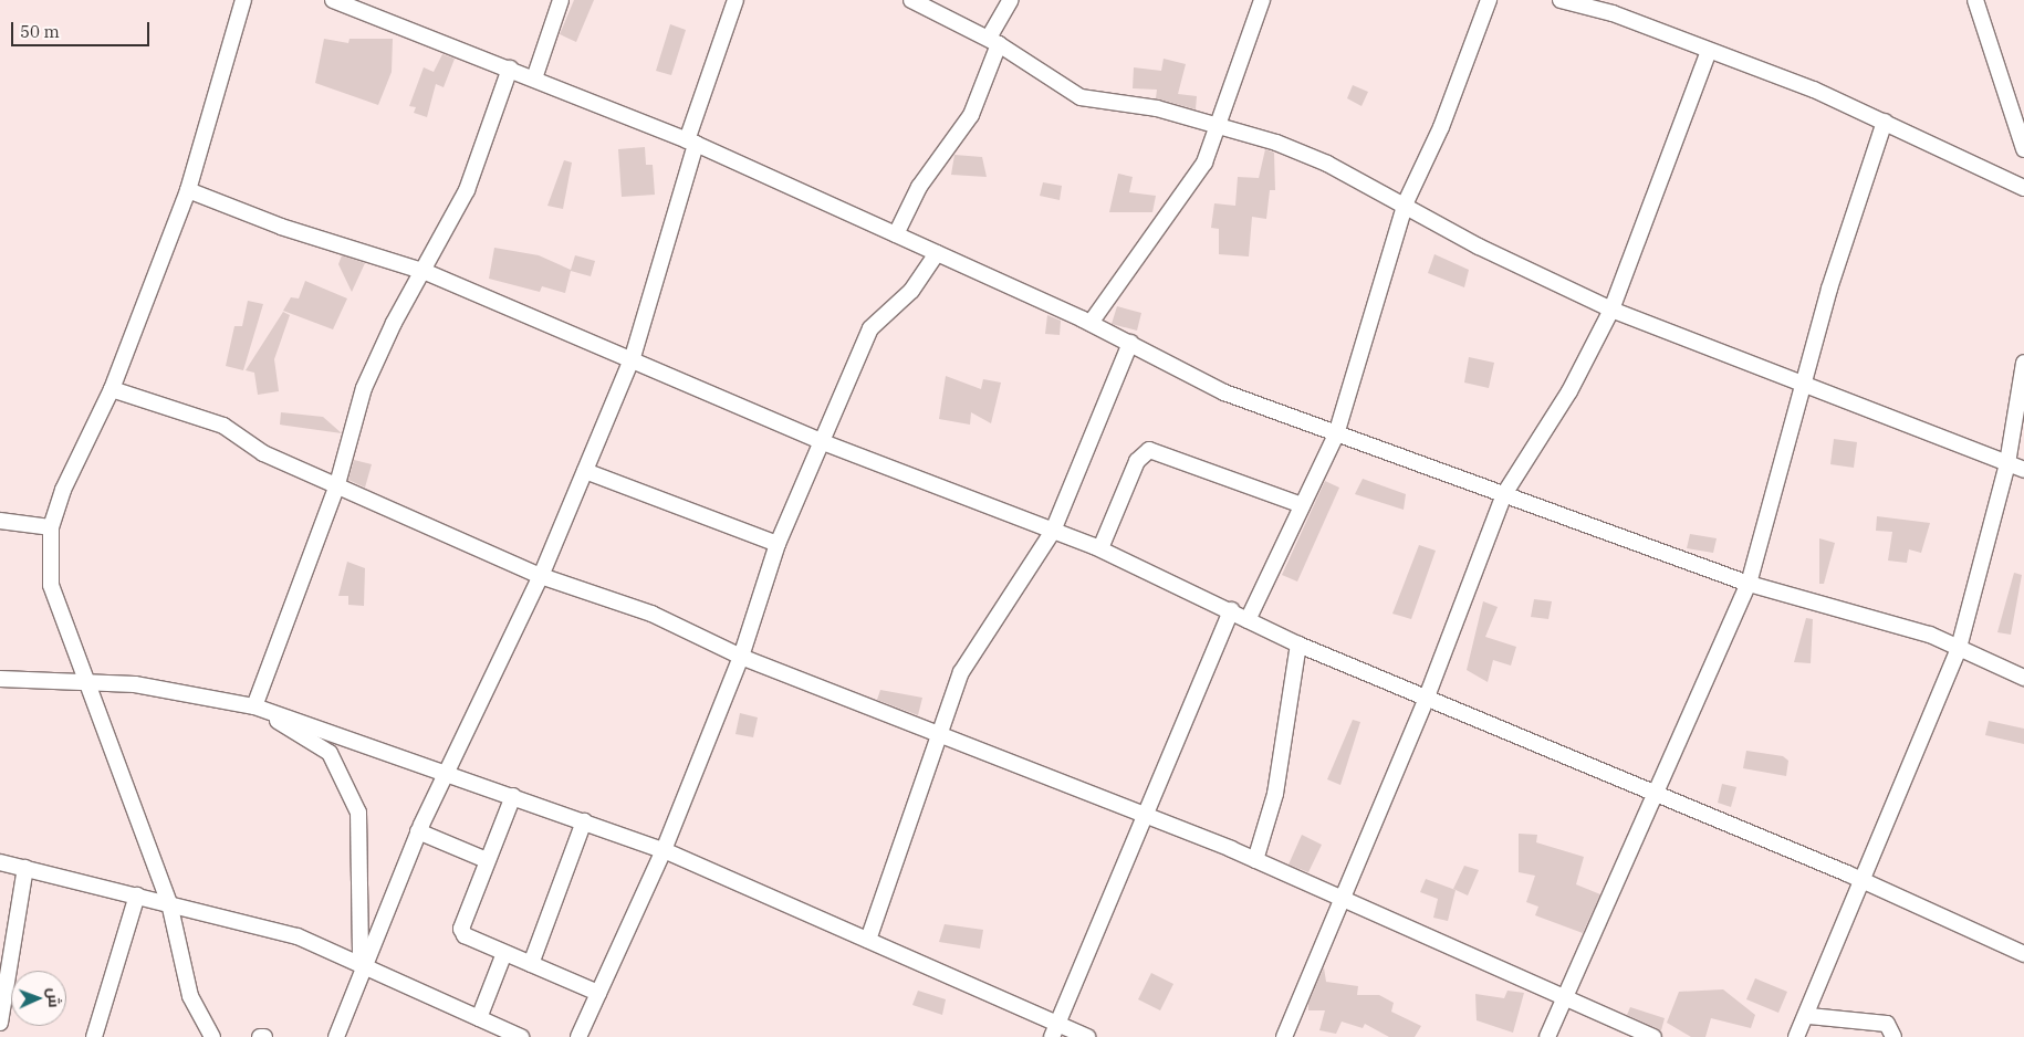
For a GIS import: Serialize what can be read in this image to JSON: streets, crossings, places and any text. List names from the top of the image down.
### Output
{
  "scale_bar": "50 m",
  "north": "right"
}
